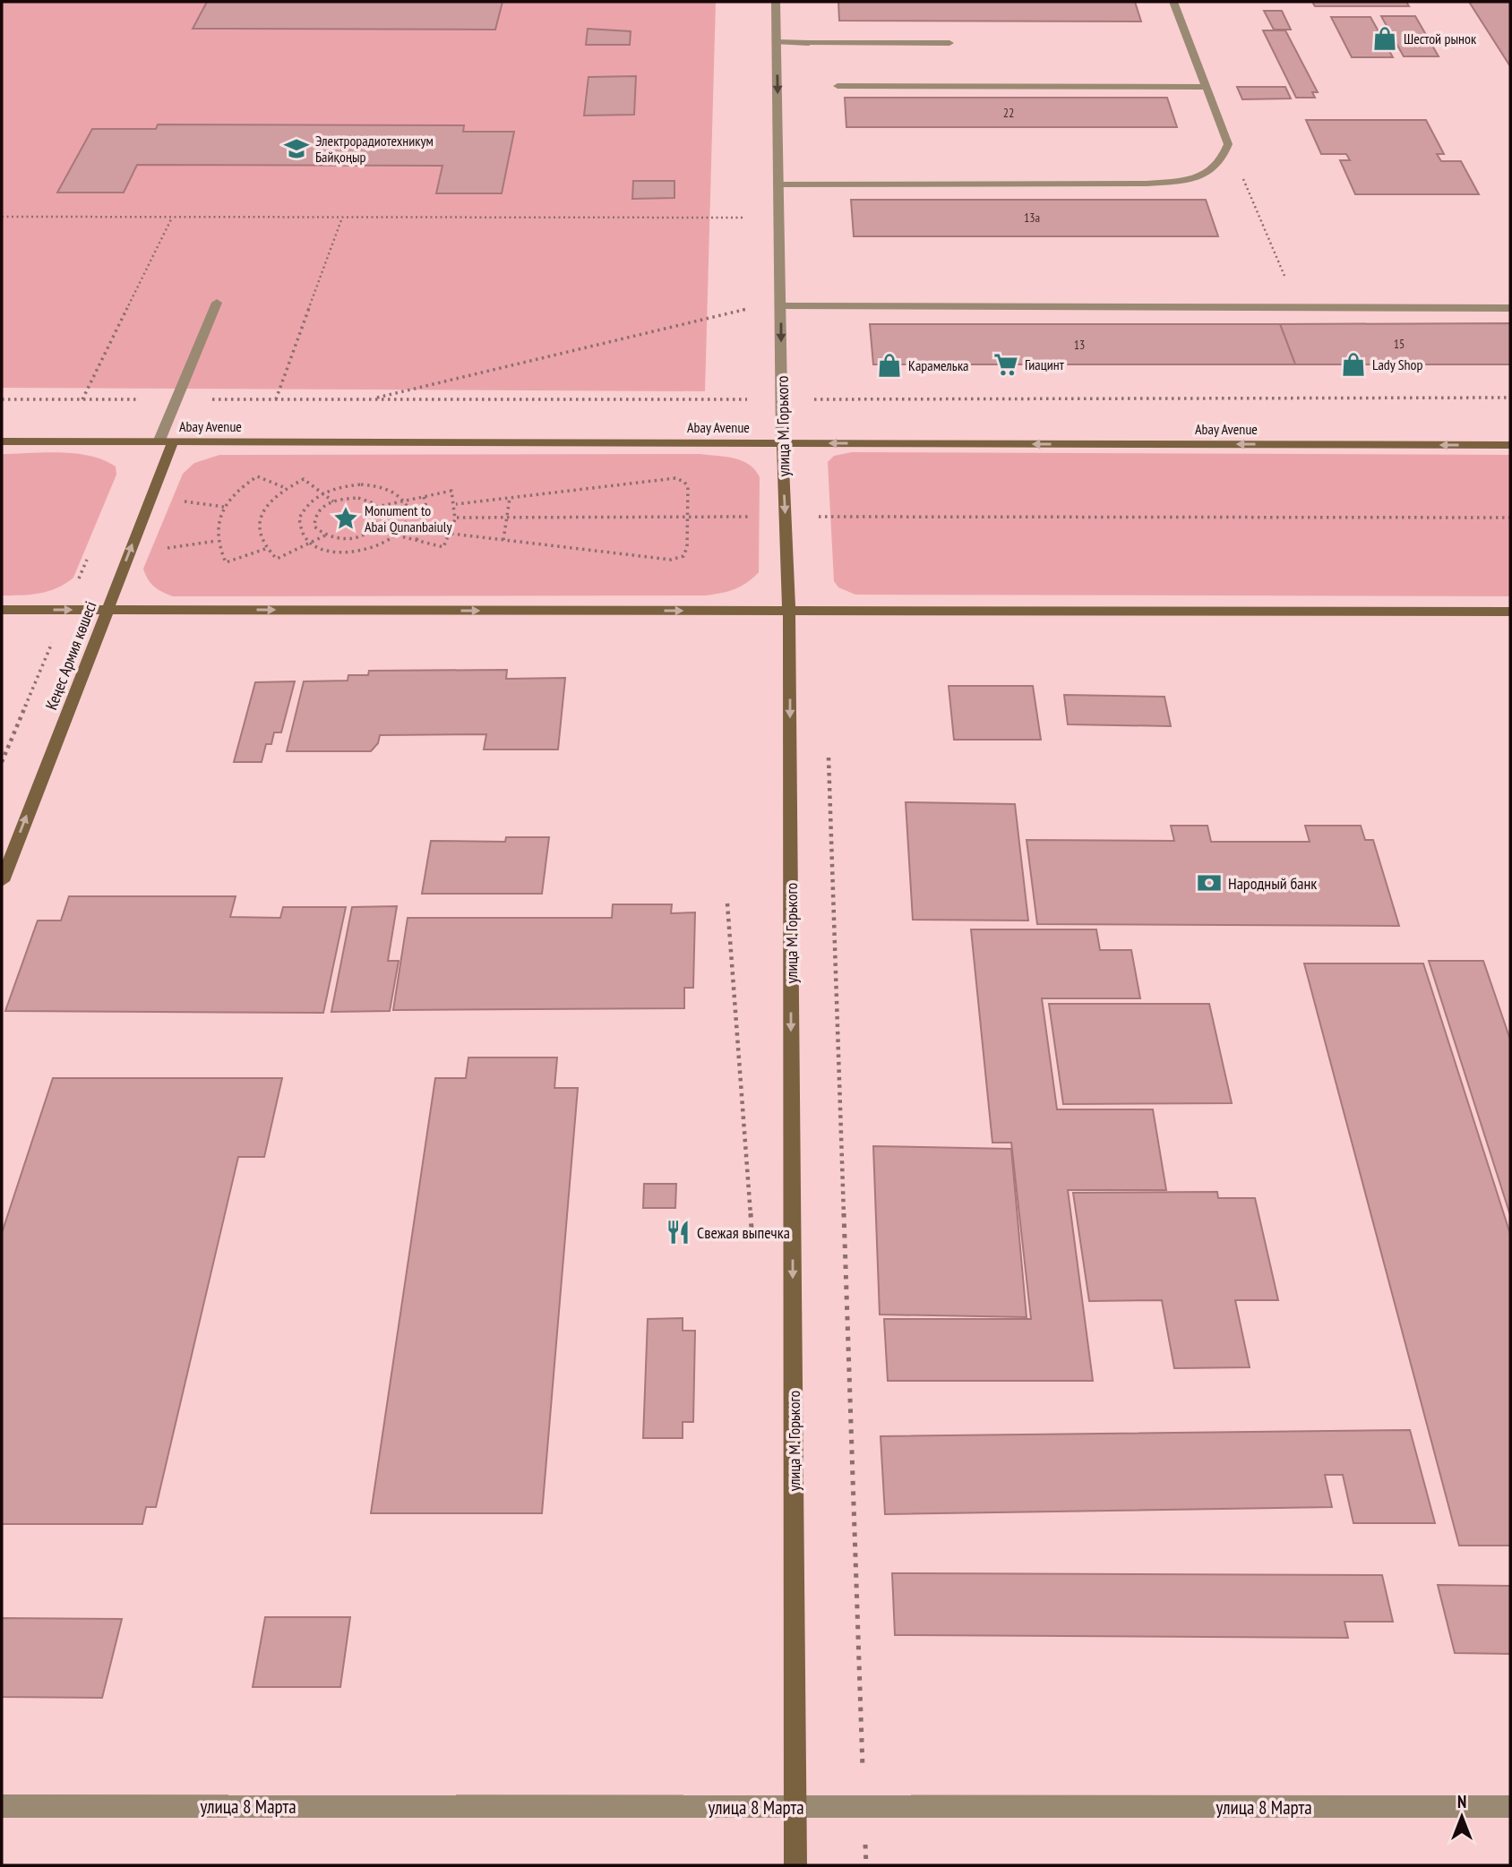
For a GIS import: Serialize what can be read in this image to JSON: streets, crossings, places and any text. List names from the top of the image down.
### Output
{
  "streets": {
    "main road": ["Abay Avenue", "улица М. Горького", "Кеңес Армия көшесі"],
    "street": ["улица 8 Марта"]
  },
  "crossings": [
    ["Abay Avenue", "улица М. Горького"],
    ["Abay Avenue", "Кеңес Армия көшесі"],
    ["улица М. Горького", "улица 8 Марта"]
  ],
  "one_way": ["Abay Avenue", "улица М. Горького", "Кеңес Армия көшесі"],
  "places": {
    "shop": ["Шестой рынок", "Lady Shop", "Карамелька"],
    "school or university": ["Электрорадиотехникум Байқоңыр"],
    "supermarket": ["Гиацинт"],
    "place": ["Monument to Abai Qunanbaiuly"],
    "bank": ["Народный банк"],
    "restaurant": ["Свежая выпечка"]
  },
  "house_numbers": [
    "22",
    "13а",
    "15",
    "13"
  ],
  "north": "top"
}
